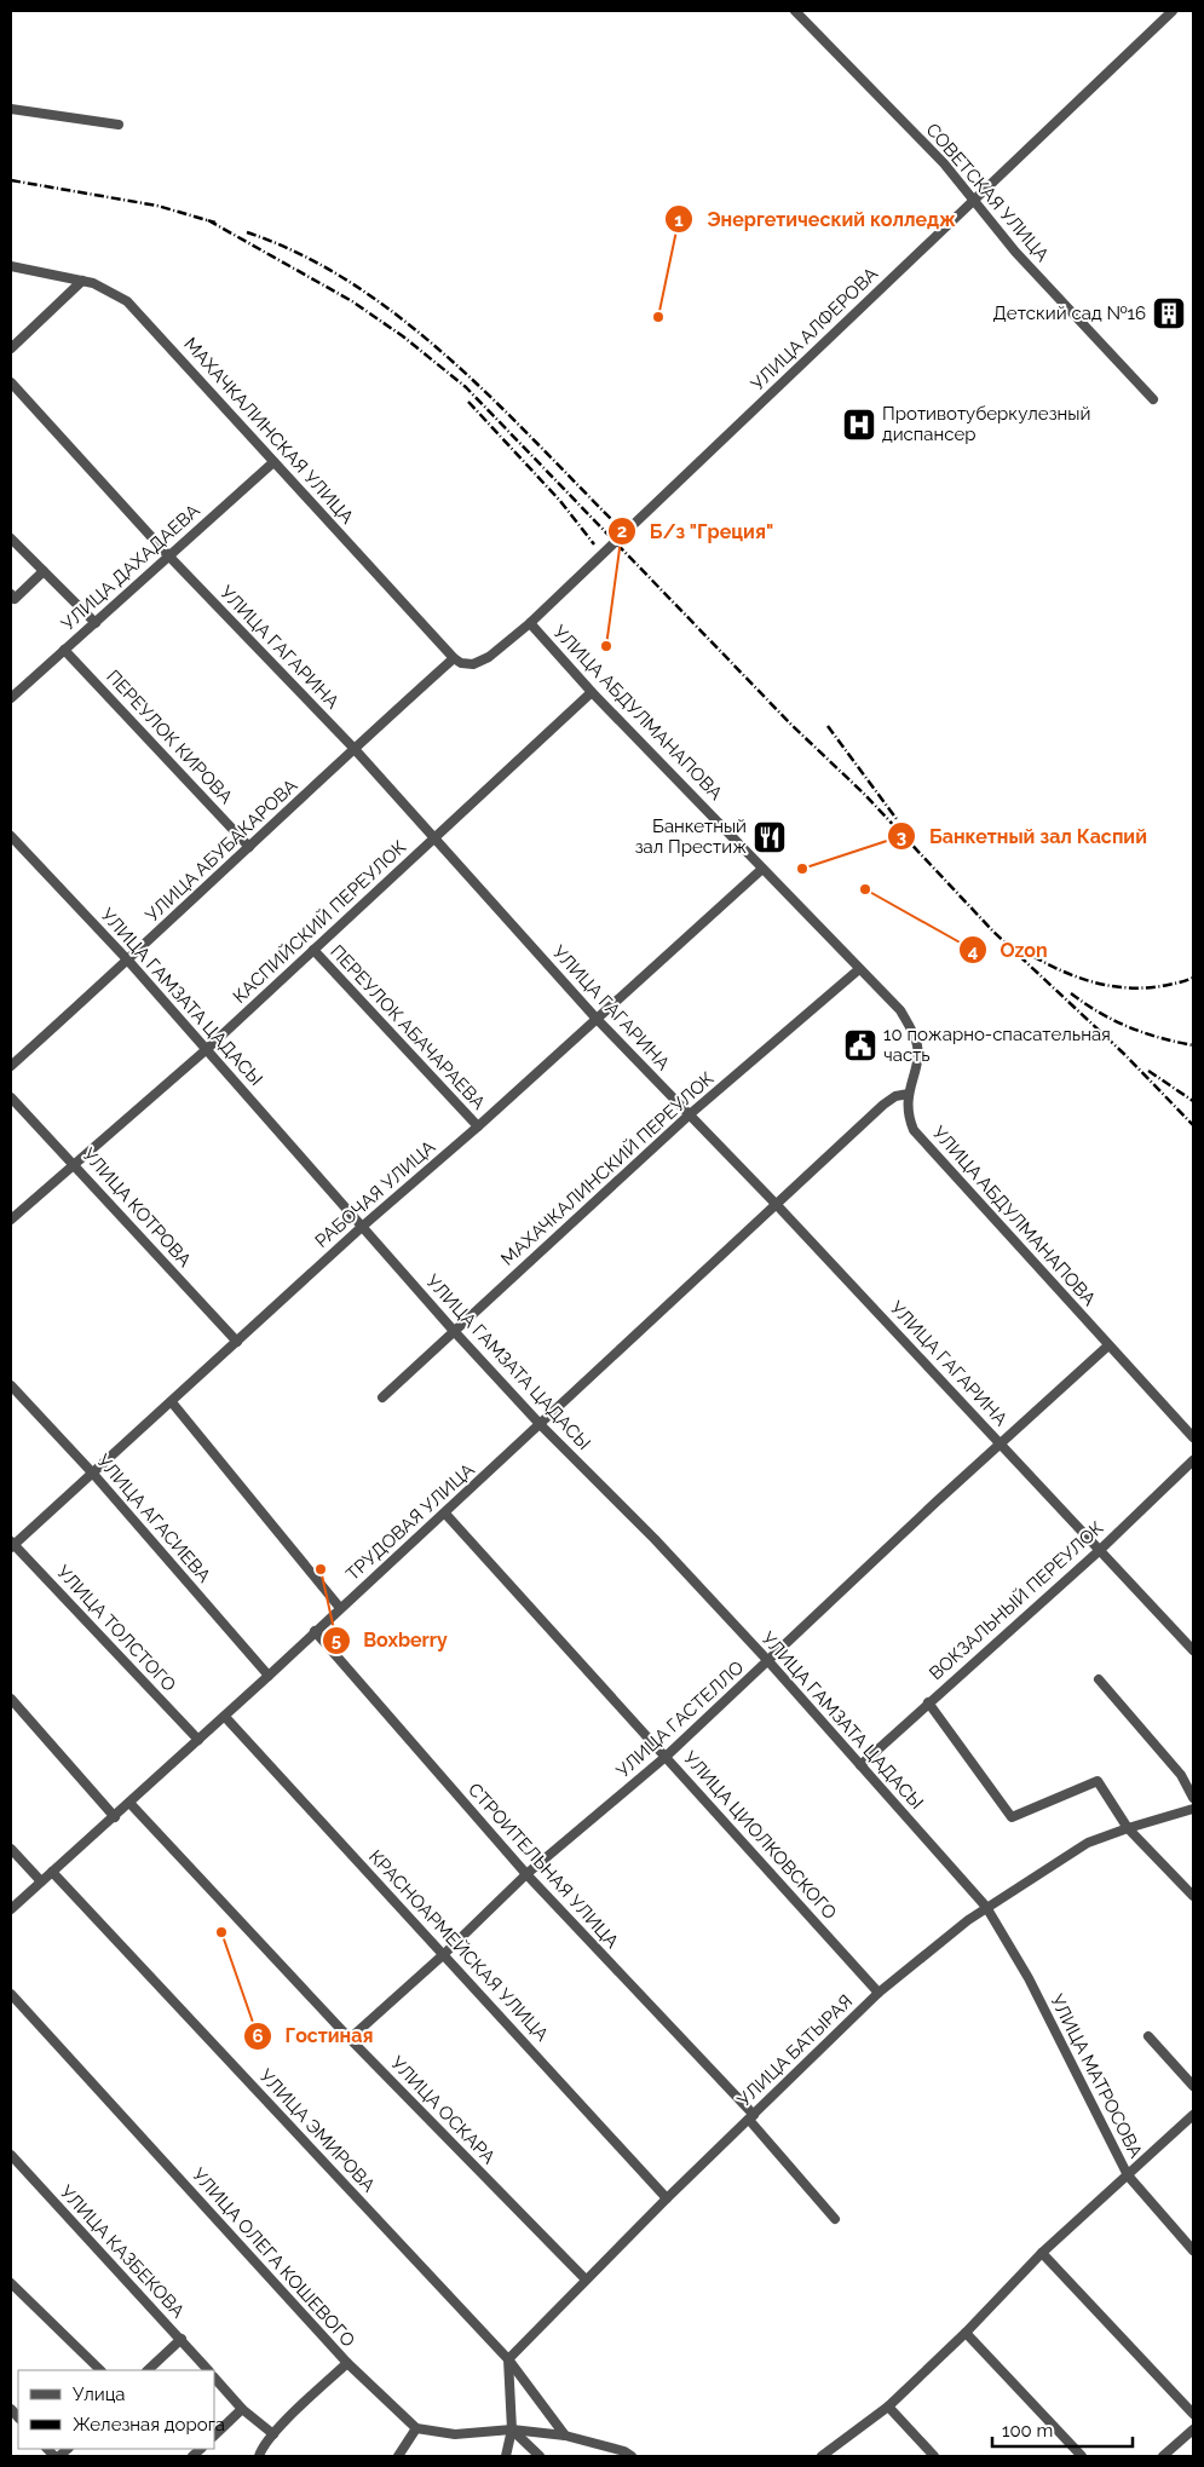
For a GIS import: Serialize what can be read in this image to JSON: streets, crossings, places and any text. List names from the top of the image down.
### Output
{
  "streets": {
    "street": [
      "СОВЕТСКАЯ УЛИЦА",
      "УЛИЦА АЛФЕРОВА",
      "МАХАЧКАЛИНСКАЯ УЛИЦА",
      "УЛИЦА ДАХАДАЕВА",
      "УЛИЦА ГАГАРИНА",
      "УЛИЦА АБДУЛМАНАПОВА",
      "ПЕРЕУЛОК КИРОВА",
      "УЛИЦА АБУБАКАРОВА",
      "КАСПИЙСКИЙ ПЕРЕУЛОК",
      "УЛИЦА ГАМЗАТА ЦАДАСЫ",
      "ПЕРЕУЛОК АБАЧАРАЕВА",
      "МАХАЧКАЛИНСКИЙ ПЕРЕУЛОК",
      "РАБОЧАЯ УЛИЦА",
      "УЛИЦА КОТРОВА",
      "УЛИЦА АГАСИЕВА",
      "ТРУДОВАЯ УЛИЦА",
      "ВОКЗАЛЬНЫЙ ПЕРЕУЛОК",
      "УЛИЦА ТОЛСТОГО",
      "УЛИЦА ГАСТЕЛЛО",
      "УЛИЦА ЦИОЛКОВСКОГО",
      "СТРОИТЕЛЬНАЯ УЛИЦА",
      "КРАСНОАРМЕЙСКАЯ УЛИЦА",
      "УЛИЦА БАТЫРАЯ",
      "УЛИЦА МАТРОСОВА",
      "УЛИЦА ОСКАРА",
      "УЛИЦА ЭМИРОВА",
      "УЛИЦА КАЗБЕКОВА",
      "УЛИЦА ОЛЕГА КОШЕВОГО"
    ]
  },
  "crossings": [
    ["СОВЕТСКАЯ УЛИЦА", "УЛИЦА АЛФЕРОВА"],
    ["УЛИЦА АЛФЕРОВА", "МАХАЧКАЛИНСКАЯ УЛИЦА"],
    ["УЛИЦА АЛФЕРОВА", "УЛИЦА АБДУЛМАНАПОВА"],
    ["УЛИЦА АЛФЕРОВА", "УЛИЦА АБУБАКАРОВА"],
    ["МАХАЧКАЛИНСКАЯ УЛИЦА", "УЛИЦА ДАХАДАЕВА"],
    ["МАХАЧКАЛИНСКАЯ УЛИЦА", "УЛИЦА АБУБАКАРОВА"],
    ["УЛИЦА ДАХАДАЕВА", "УЛИЦА ГАГАРИНА"],
    ["УЛИЦА ДАХАДАЕВА", "ПЕРЕУЛОК КИРОВА"],
    ["УЛИЦА ГАГАРИНА", "УЛИЦА АБУБАКАРОВА"],
    ["УЛИЦА ГАГАРИНА", "КАСПИЙСКИЙ ПЕРЕУЛОК"],
    ["УЛИЦА ГАГАРИНА", "МАХАЧКАЛИНСКИЙ ПЕРЕУЛОК"],
    ["УЛИЦА ГАГАРИНА", "РАБОЧАЯ УЛИЦА"],
    ["УЛИЦА ГАГАРИНА", "ТРУДОВАЯ УЛИЦА"],
    ["УЛИЦА ГАГАРИНА", "ВОКЗАЛЬНЫЙ ПЕРЕУЛОК"],
    ["УЛИЦА ГАГАРИНА", "УЛИЦА ГАСТЕЛЛО"],
    ["УЛИЦА АБДУЛМАНАПОВА", "КАСПИЙСКИЙ ПЕРЕУЛОК"],
    ["УЛИЦА АБДУЛМАНАПОВА", "МАХАЧКАЛИНСКИЙ ПЕРЕУЛОК"],
    ["УЛИЦА АБДУЛМАНАПОВА", "РАБОЧАЯ УЛИЦА"],
    ["УЛИЦА АБДУЛМАНАПОВА", "ТРУДОВАЯ УЛИЦА"],
    ["УЛИЦА АБДУЛМАНАПОВА", "УЛИЦА ГАСТЕЛЛО"],
    ["ПЕРЕУЛОК КИРОВА", "УЛИЦА АБУБАКАРОВА"],
    ["УЛИЦА АБУБАКАРОВА", "УЛИЦА ГАМЗАТА ЦАДАСЫ"],
    ["КАСПИЙСКИЙ ПЕРЕУЛОК", "УЛИЦА ГАМЗАТА ЦАДАСЫ"],
    ["КАСПИЙСКИЙ ПЕРЕУЛОК", "ПЕРЕУЛОК АБАЧАРАЕВА"],
    ["КАСПИЙСКИЙ ПЕРЕУЛОК", "УЛИЦА КОТРОВА"],
    ["УЛИЦА ГАМЗАТА ЦАДАСЫ", "МАХАЧКАЛИНСКИЙ ПЕРЕУЛОК"],
    ["УЛИЦА ГАМЗАТА ЦАДАСЫ", "РАБОЧАЯ УЛИЦА"],
    ["УЛИЦА ГАМЗАТА ЦАДАСЫ", "ТРУДОВАЯ УЛИЦА"],
    ["УЛИЦА ГАМЗАТА ЦАДАСЫ", "ВОКЗАЛЬНЫЙ ПЕРЕУЛОК"],
    ["УЛИЦА ГАМЗАТА ЦАДАСЫ", "УЛИЦА ГАСТЕЛЛО"],
    ["УЛИЦА ГАМЗАТА ЦАДАСЫ", "УЛИЦА БАТЫРАЯ"],
    ["УЛИЦА ГАМЗАТА ЦАДАСЫ", "УЛИЦА МАТРОСОВА"],
    ["ПЕРЕУЛОК АБАЧАРАЕВА", "РАБОЧАЯ УЛИЦА"],
    ["РАБОЧАЯ УЛИЦА", "УЛИЦА КОТРОВА"],
    ["РАБОЧАЯ УЛИЦА", "УЛИЦА АГАСИЕВА"],
    ["РАБОЧАЯ УЛИЦА", "УЛИЦА ТОЛСТОГО"],
    ["УЛИЦА АГАСИЕВА", "ТРУДОВАЯ УЛИЦА"],
    ["ТРУДОВАЯ УЛИЦА", "УЛИЦА ТОЛСТОГО"],
    ["ТРУДОВАЯ УЛИЦА", "УЛИЦА ЦИОЛКОВСКОГО"],
    ["ТРУДОВАЯ УЛИЦА", "СТРОИТЕЛЬНАЯ УЛИЦА"],
    ["ТРУДОВАЯ УЛИЦА", "КРАСНОАРМЕЙСКАЯ УЛИЦА"],
    ["ТРУДОВАЯ УЛИЦА", "УЛИЦА ОСКАРА"],
    ["ТРУДОВАЯ УЛИЦА", "УЛИЦА ЭМИРОВА"],
    ["УЛИЦА ГАСТЕЛЛО", "УЛИЦА ЦИОЛКОВСКОГО"],
    ["УЛИЦА ГАСТЕЛЛО", "СТРОИТЕЛЬНАЯ УЛИЦА"],
    ["УЛИЦА ГАСТЕЛЛО", "КРАСНОАРМЕЙСКАЯ УЛИЦА"],
    ["УЛИЦА ГАСТЕЛЛО", "УЛИЦА ОСКАРА"],
    ["УЛИЦА ЦИОЛКОВСКОГО", "УЛИЦА БАТЫРАЯ"],
    ["СТРОИТЕЛЬНАЯ УЛИЦА", "УЛИЦА БАТЫРАЯ"],
    ["КРАСНОАРМЕЙСКАЯ УЛИЦА", "УЛИЦА БАТЫРАЯ"],
    ["УЛИЦА БАТЫРАЯ", "УЛИЦА МАТРОСОВА"],
    ["УЛИЦА БАТЫРАЯ", "УЛИЦА ОСКАРА"],
    ["УЛИЦА БАТЫРАЯ", "УЛИЦА ЭМИРОВА"]
  ],
  "places": {
    "building": ["Детский сад №16"],
    "other": [
      "Энергетический колледж",
      "Б/з \"Греция\"",
      "Банкетный зал Каспий",
      "Ozon",
      "Boxberry",
      "Гостиная"
    ],
    "hospital": ["Противотуберкулезный диспансер"],
    "restaurant": ["Банкетный зал Престиж"],
    "public building": ["10 пожарно-спасательная часть"]
  },
  "legend": ["Улица", "Железная дорога"],
  "scale_bar": "100 m"
}
